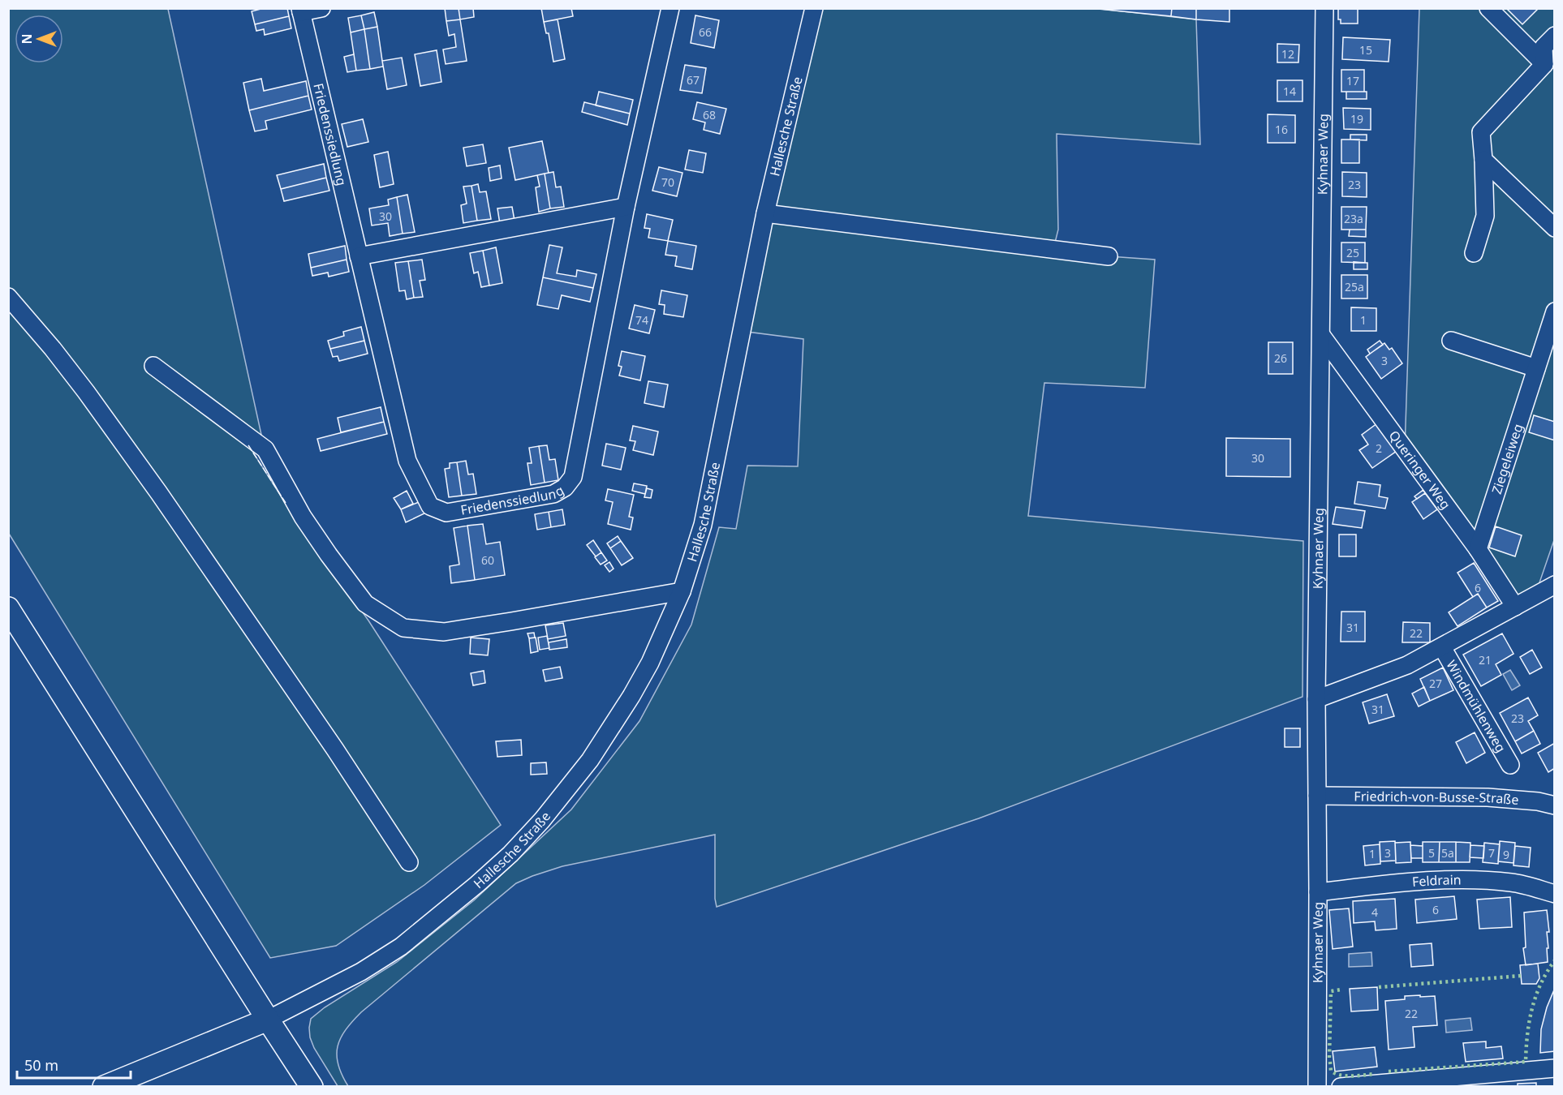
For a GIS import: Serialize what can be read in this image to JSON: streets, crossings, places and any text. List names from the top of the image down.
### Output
{
  "streets": {
    "street": [
      "Hallesche Straße",
      "Friedenssiedlung",
      "Kyhnaer Weg",
      "Ziegeleiweg",
      "Queringer Weg",
      "Windmühlenweg",
      "Friedrich-von-Busse-Straße",
      "Feldrain"
    ]
  },
  "crossings": [
    ["Kyhnaer Weg", "Queringer Weg"],
    ["Kyhnaer Weg", "Windmühlenweg"],
    ["Kyhnaer Weg", "Friedrich-von-Busse-Straße"],
    ["Kyhnaer Weg", "Feldrain"],
    ["Ziegeleiweg", "Queringer Weg"],
    ["Queringer Weg", "Windmühlenweg"]
  ],
  "house_numbers": [
    "66",
    "15",
    "12",
    "67",
    "17",
    "14",
    "68",
    "19",
    "16",
    "70",
    "23",
    "30",
    "23a",
    "25",
    "25a",
    "74",
    "1",
    "26",
    "3",
    "2",
    "30",
    "60",
    "6",
    "31",
    "22",
    "21",
    "27",
    "31",
    "23",
    "3",
    "5",
    "5a",
    "7",
    "1",
    "9",
    "6",
    "4",
    "22"
  ],
  "scale_bar": "50 m",
  "north": "left"
}
